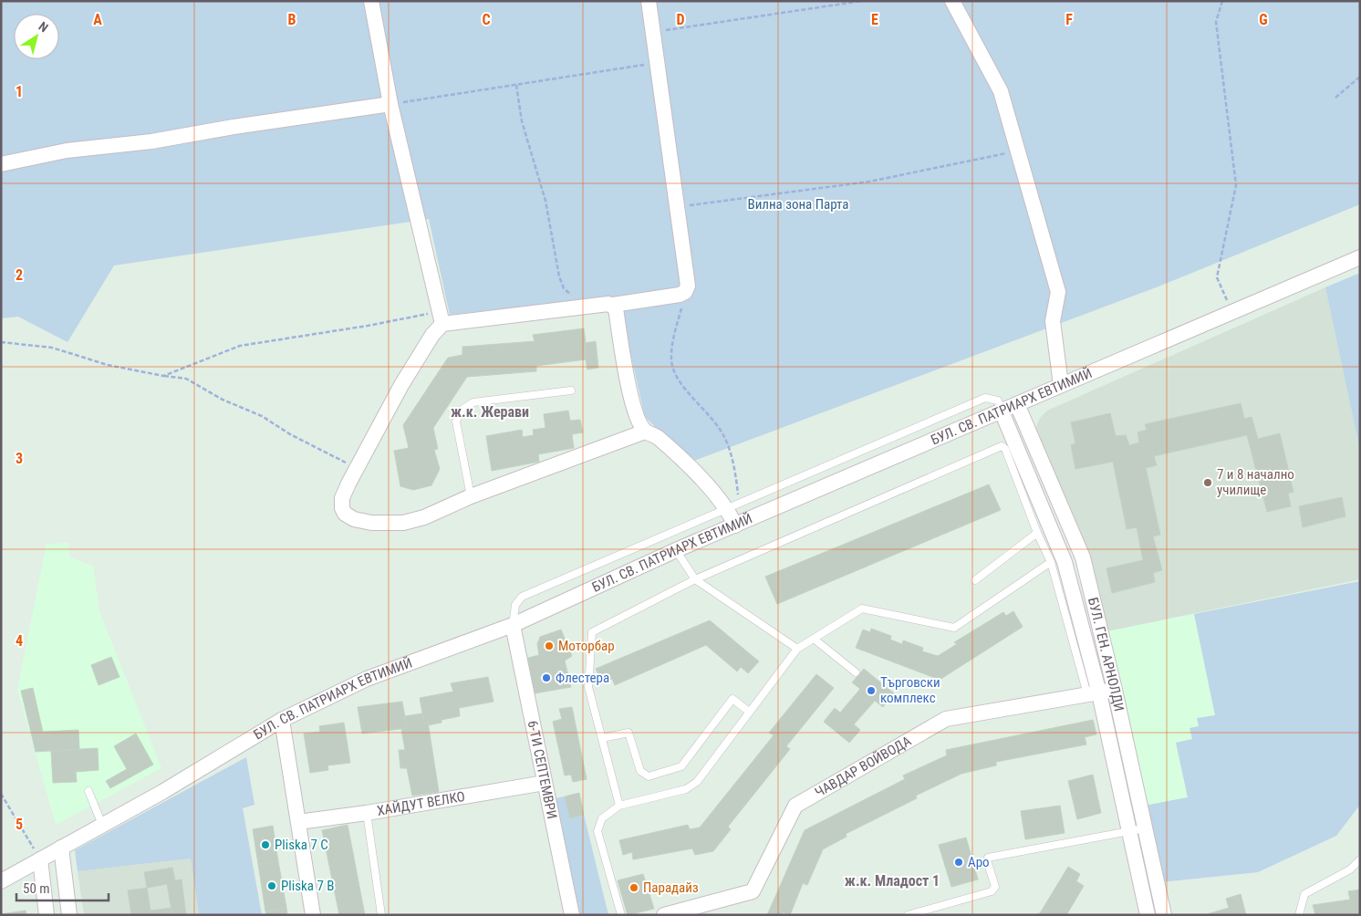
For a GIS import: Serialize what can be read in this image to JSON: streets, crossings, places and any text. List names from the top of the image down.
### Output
{
  "streets": {
    "street": [
      "БУЛ. СВ. ПАТРИАРХ ЕВТИМИЙ",
      "БУЛ. ГЕН. АРНОЛДИ",
      "ЧАВДАР ВОЙВОДА",
      "6-ТИ СЕПТЕМВРИ",
      "ХАЙДУТ ВЕЛКО"
    ]
  },
  "crossings": [
    ["БУЛ. СВ. ПАТРИАРХ ЕВТИМИЙ", "БУЛ. ГЕН. АРНОЛДИ"],
    ["БУЛ. СВ. ПАТРИАРХ ЕВТИМИЙ", "6-ТИ СЕПТЕМВРИ"],
    ["БУЛ. ГЕН. АРНОЛДИ", "ЧАВДАР ВОЙВОДА"],
    ["6-ТИ СЕПТЕМВРИ", "ХАЙДУТ ВЕЛКО"]
  ],
  "districts": ["ж.к. Жерави", "ж.к. Младост 1"],
  "parks": ["Вилна зона Парта"],
  "places": [
    "7 и 8 начално училище",
    "Моторбар",
    "Флестера",
    "Търговски комплекс",
    "Pliska 7 C",
    "Аро",
    "Pliska 7 B",
    "Парадайз"
  ],
  "scale_bar": "50 m",
  "north": "top right",
  "grid": {
    "columns": [
      "A",
      "B",
      "C",
      "D",
      "E",
      "F",
      "G"
    ],
    "rows": [
      "1",
      "2",
      "3",
      "4",
      "5"
    ]
  }
}
